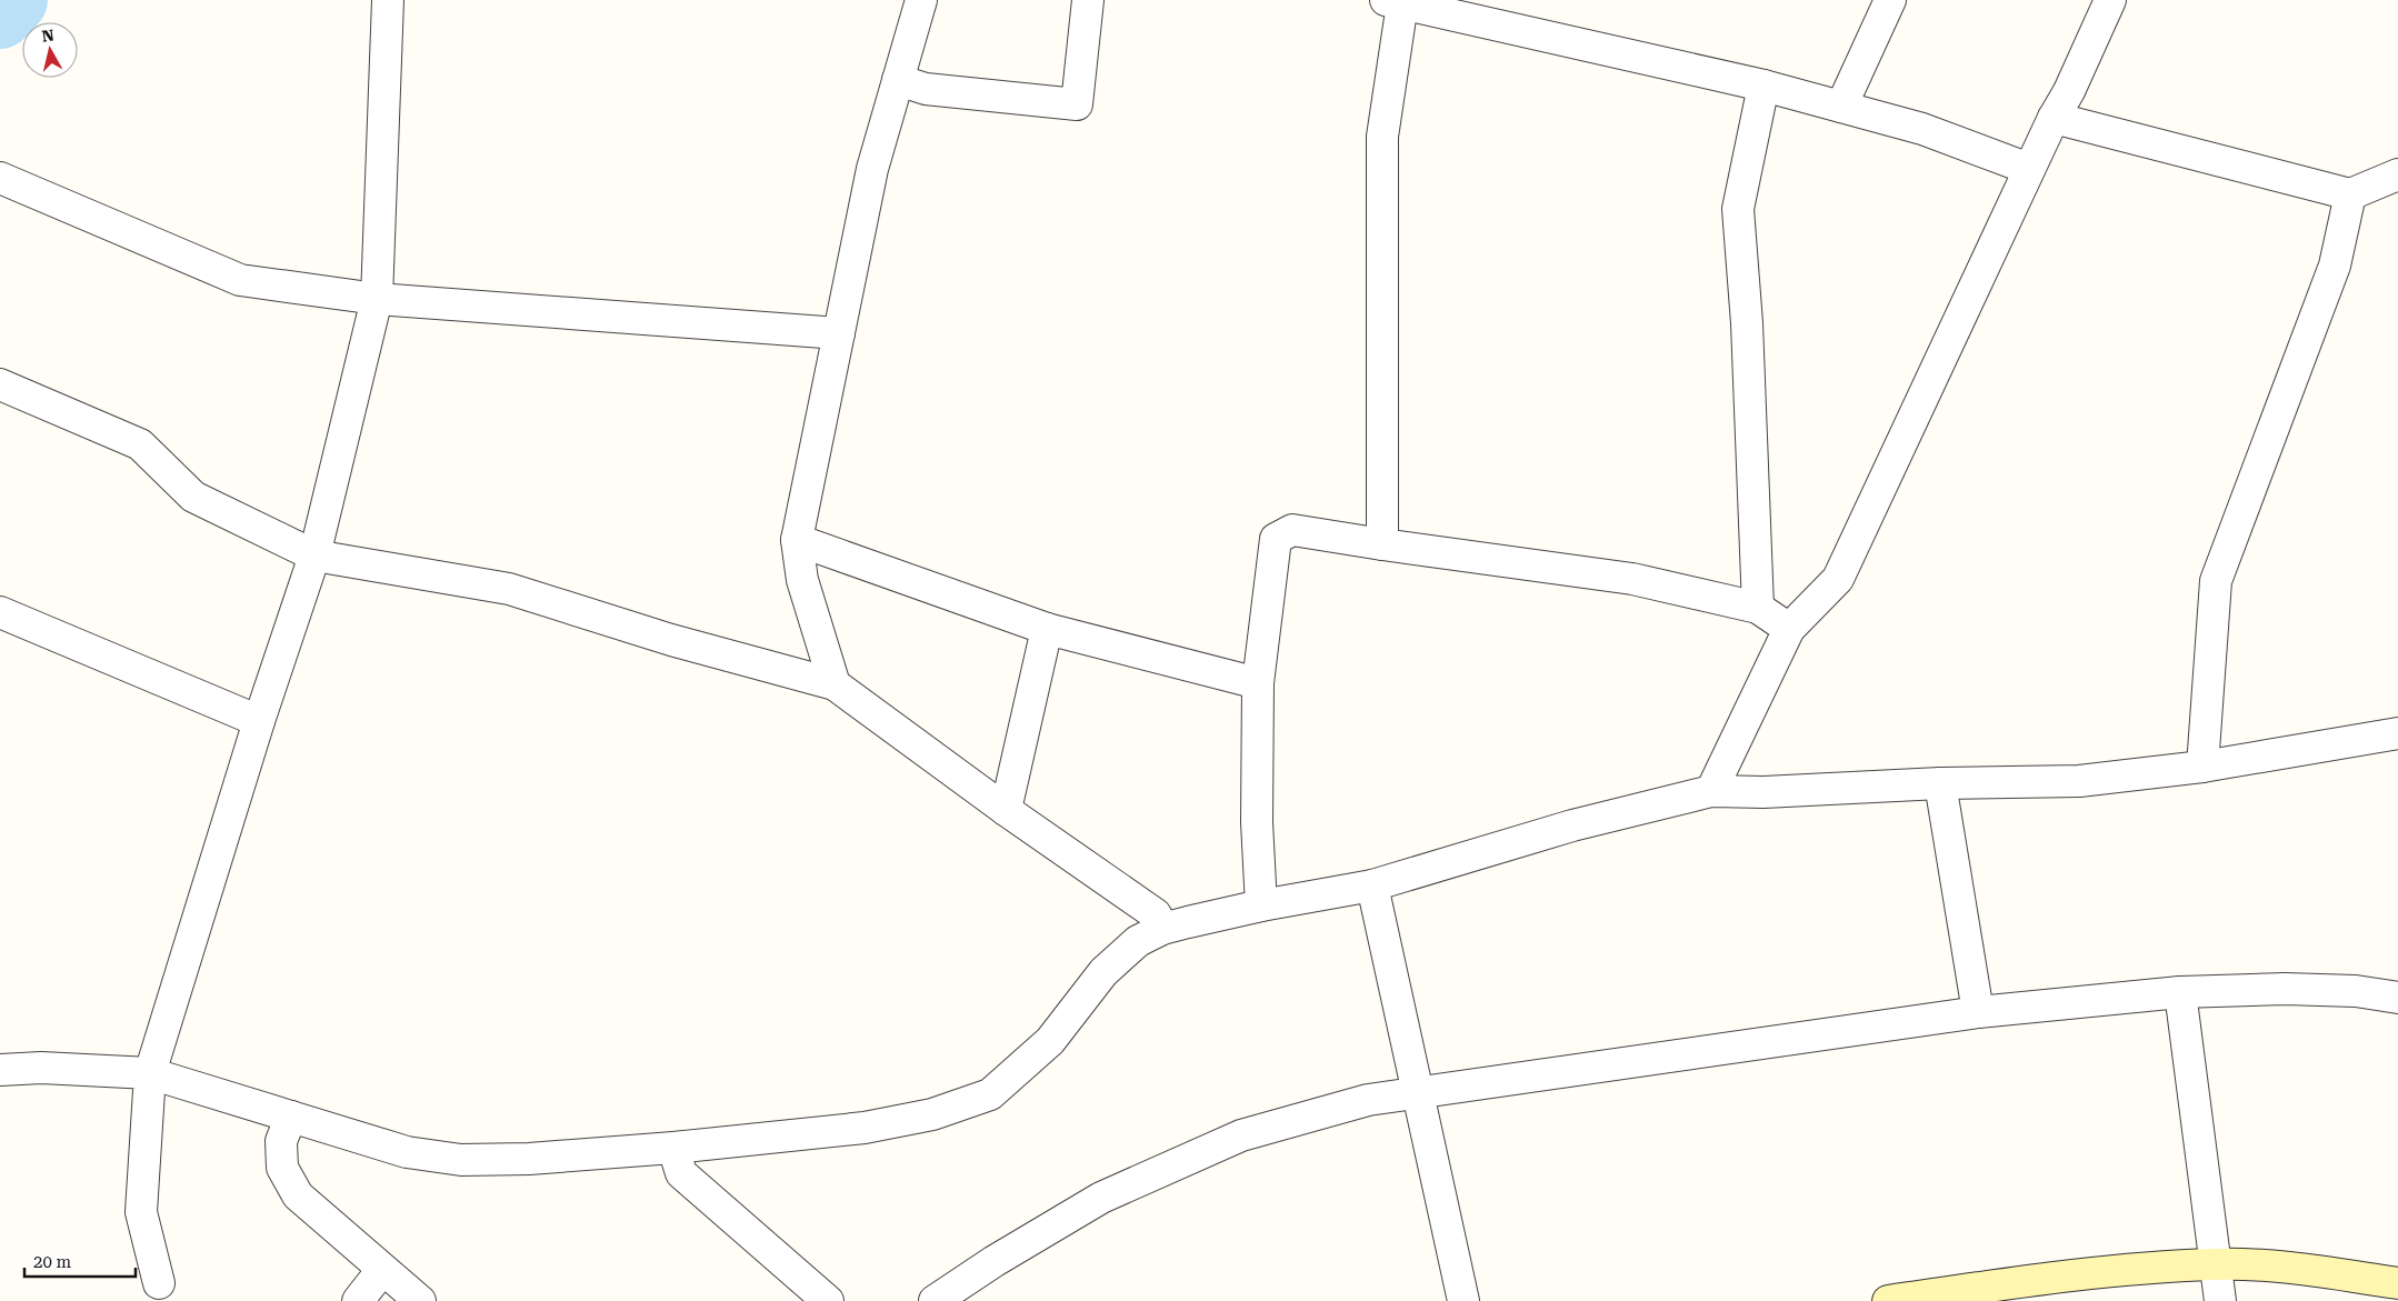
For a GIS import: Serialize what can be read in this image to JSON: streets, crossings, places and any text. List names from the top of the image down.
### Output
{
  "scale_bar": "20 m",
  "north": "top"
}
